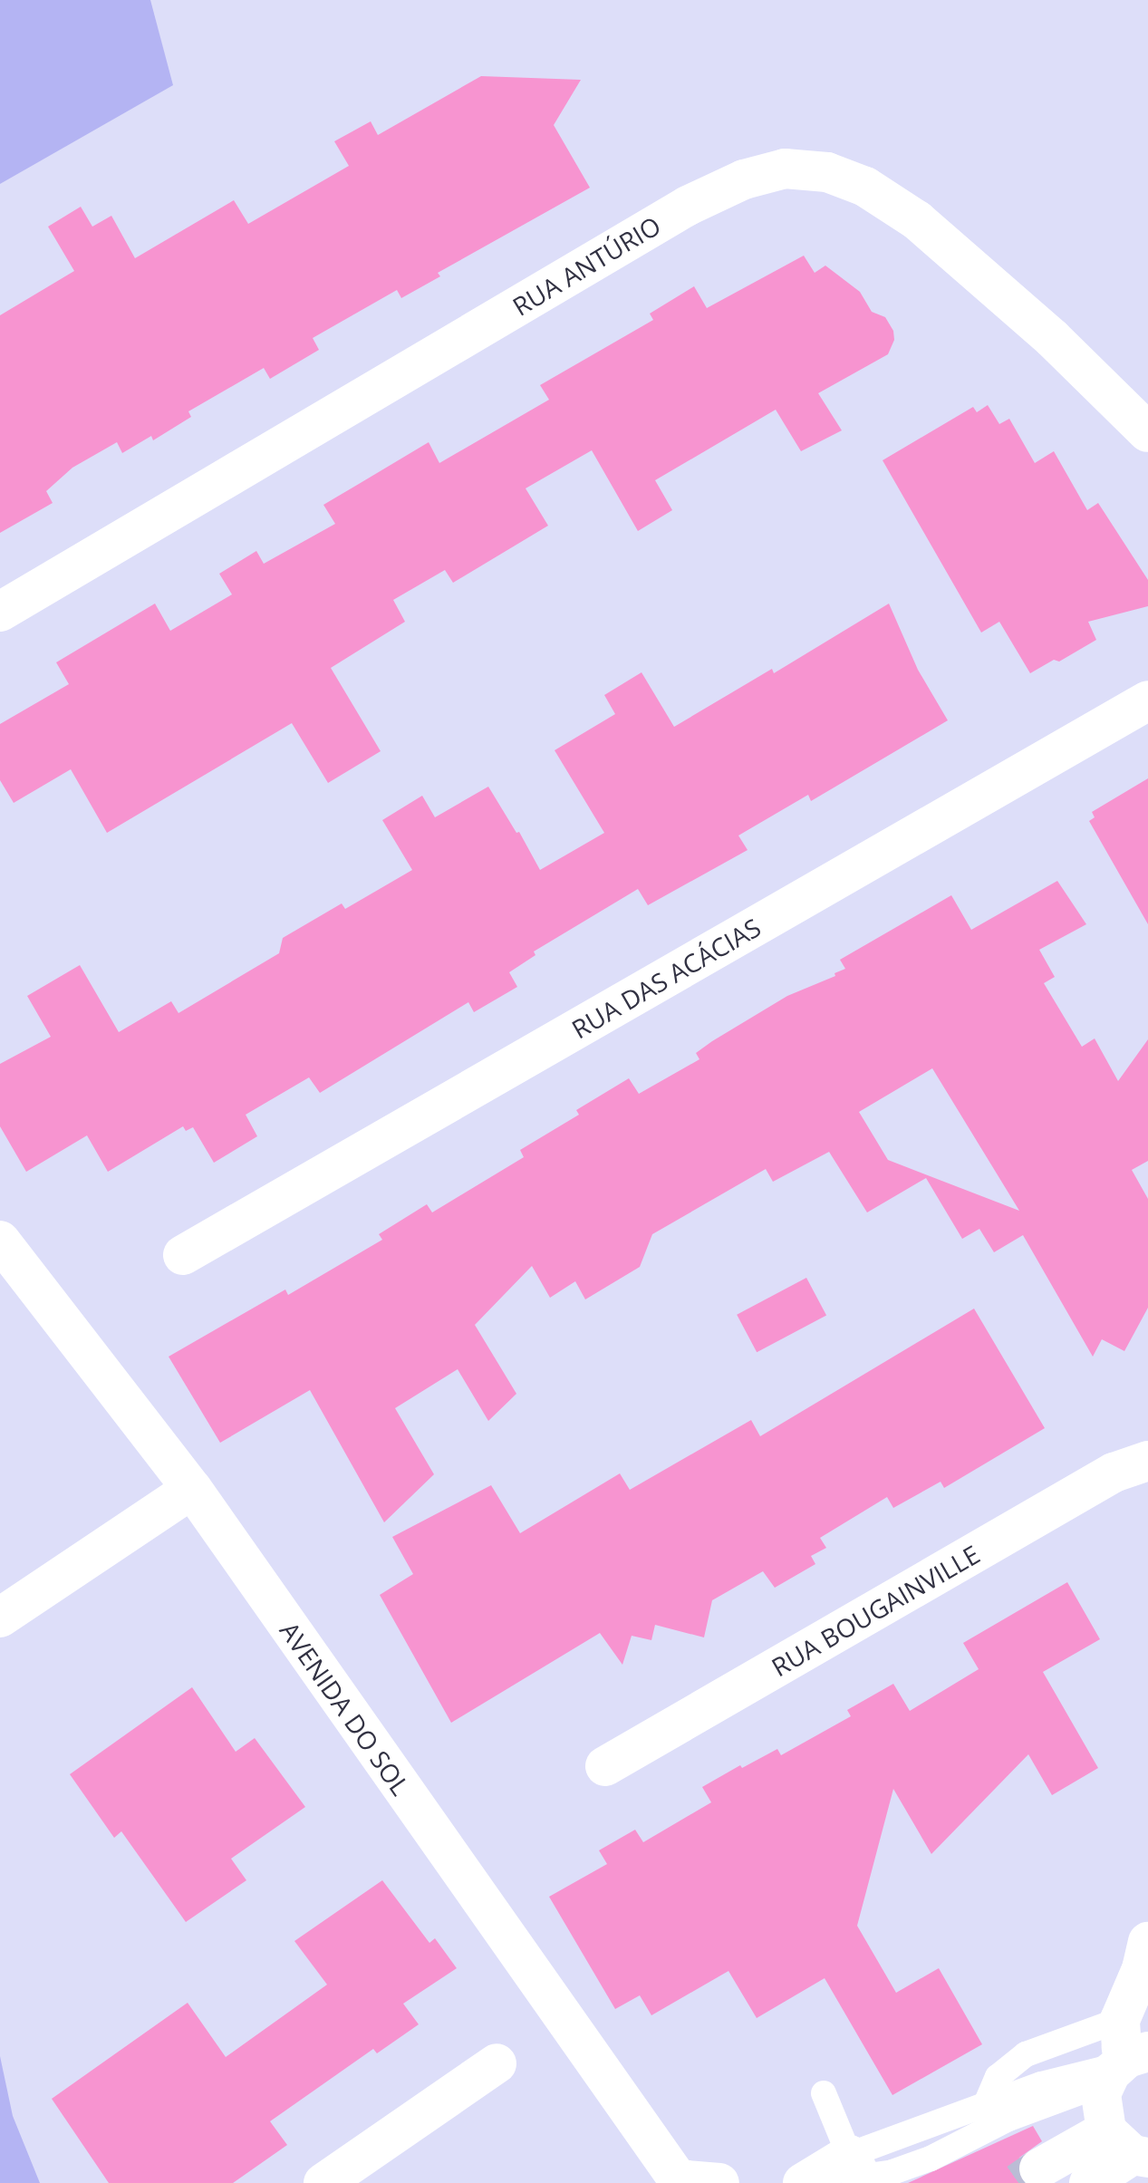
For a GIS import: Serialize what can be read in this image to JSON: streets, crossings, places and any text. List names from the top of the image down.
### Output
{
  "streets": {
    "street": [
      "RUA ANTÚRIO",
      "RUA DAS ACÁCIAS",
      "RUA BOUGAINVILLE",
      "AVENIDA DO SOL"
    ]
  }
}
